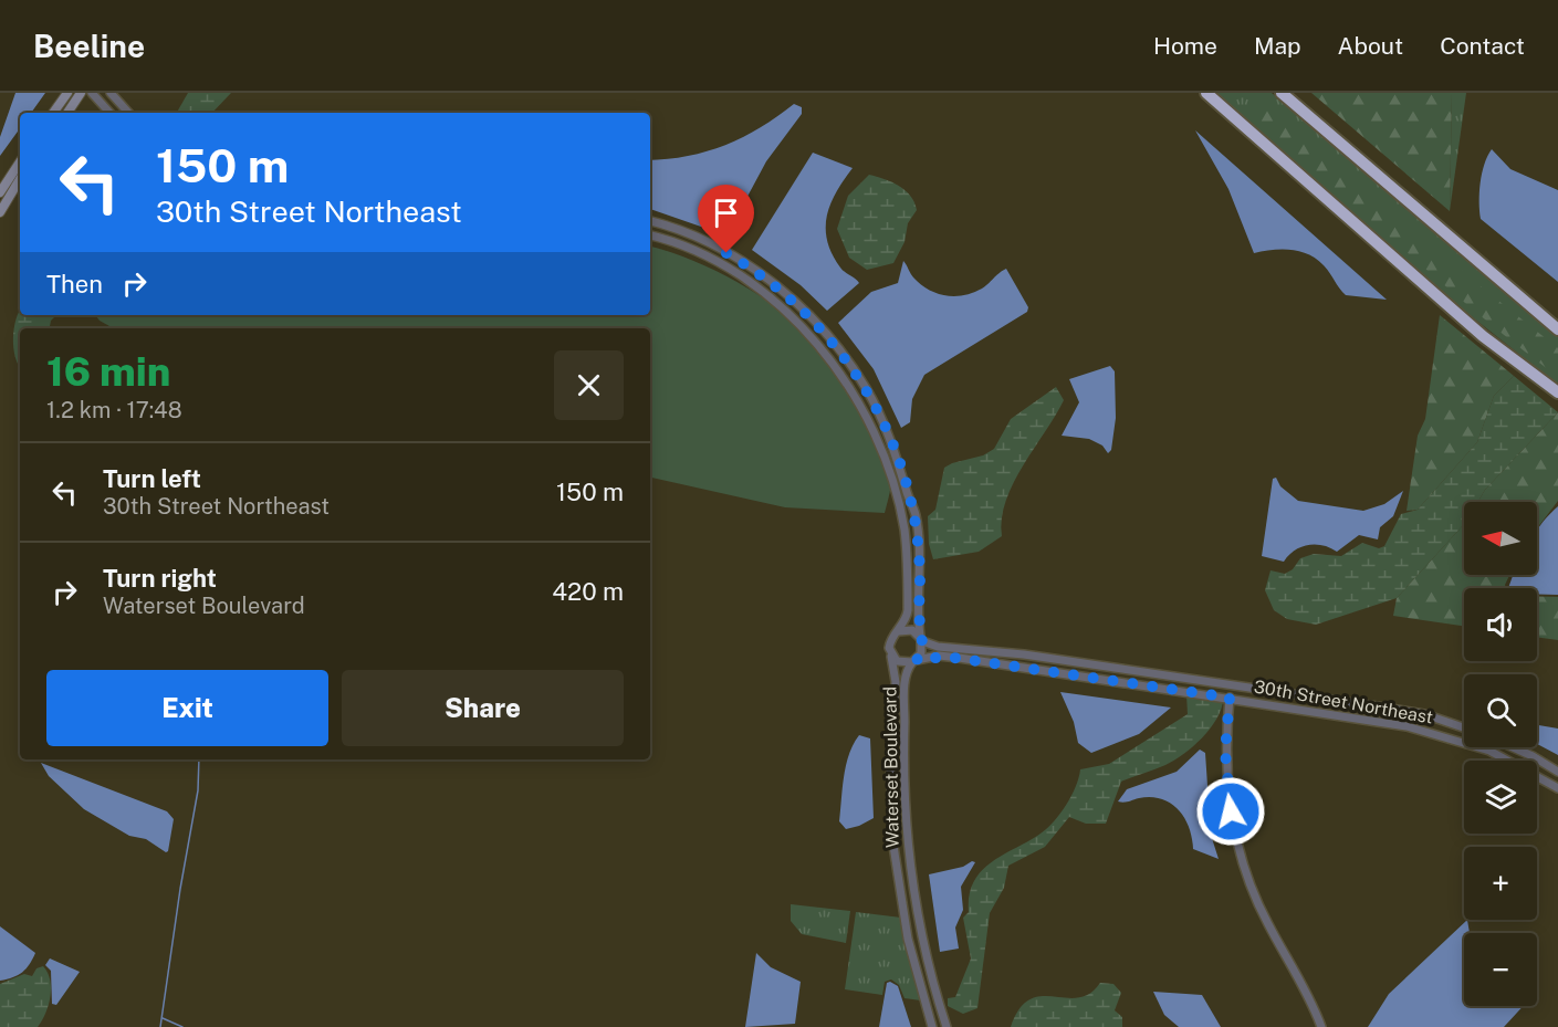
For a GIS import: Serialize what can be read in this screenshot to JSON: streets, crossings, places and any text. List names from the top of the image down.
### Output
{
  "streets": {
    "street": ["30th Street Northeast", "Waterset Boulevard"]
  },
  "crossings": [
    ["30th Street Northeast", "Waterset Boulevard"]
  ],
  "north": "left",
  "page": {
    "header": "Beeline",
    "nav": [
      "Home",
      "Map",
      "About",
      "Contact"
    ],
    "turn": ["150 m", "30th Street Northeast"],
    "then": "Then",
    "heading": ["16 min", "1.2 km · 17:48"],
    "list": [
      {
        "name": "Turn left",
        "note": "30th Street Northeast",
        "value": "150 m"
      },
      {
        "name": "Turn right",
        "note": "Waterset Boulevard",
        "value": "420 m"
      }
    ],
    "map_buttons": ["+", "−"],
    "buttons": ["Exit", "Share"]
  }
}
